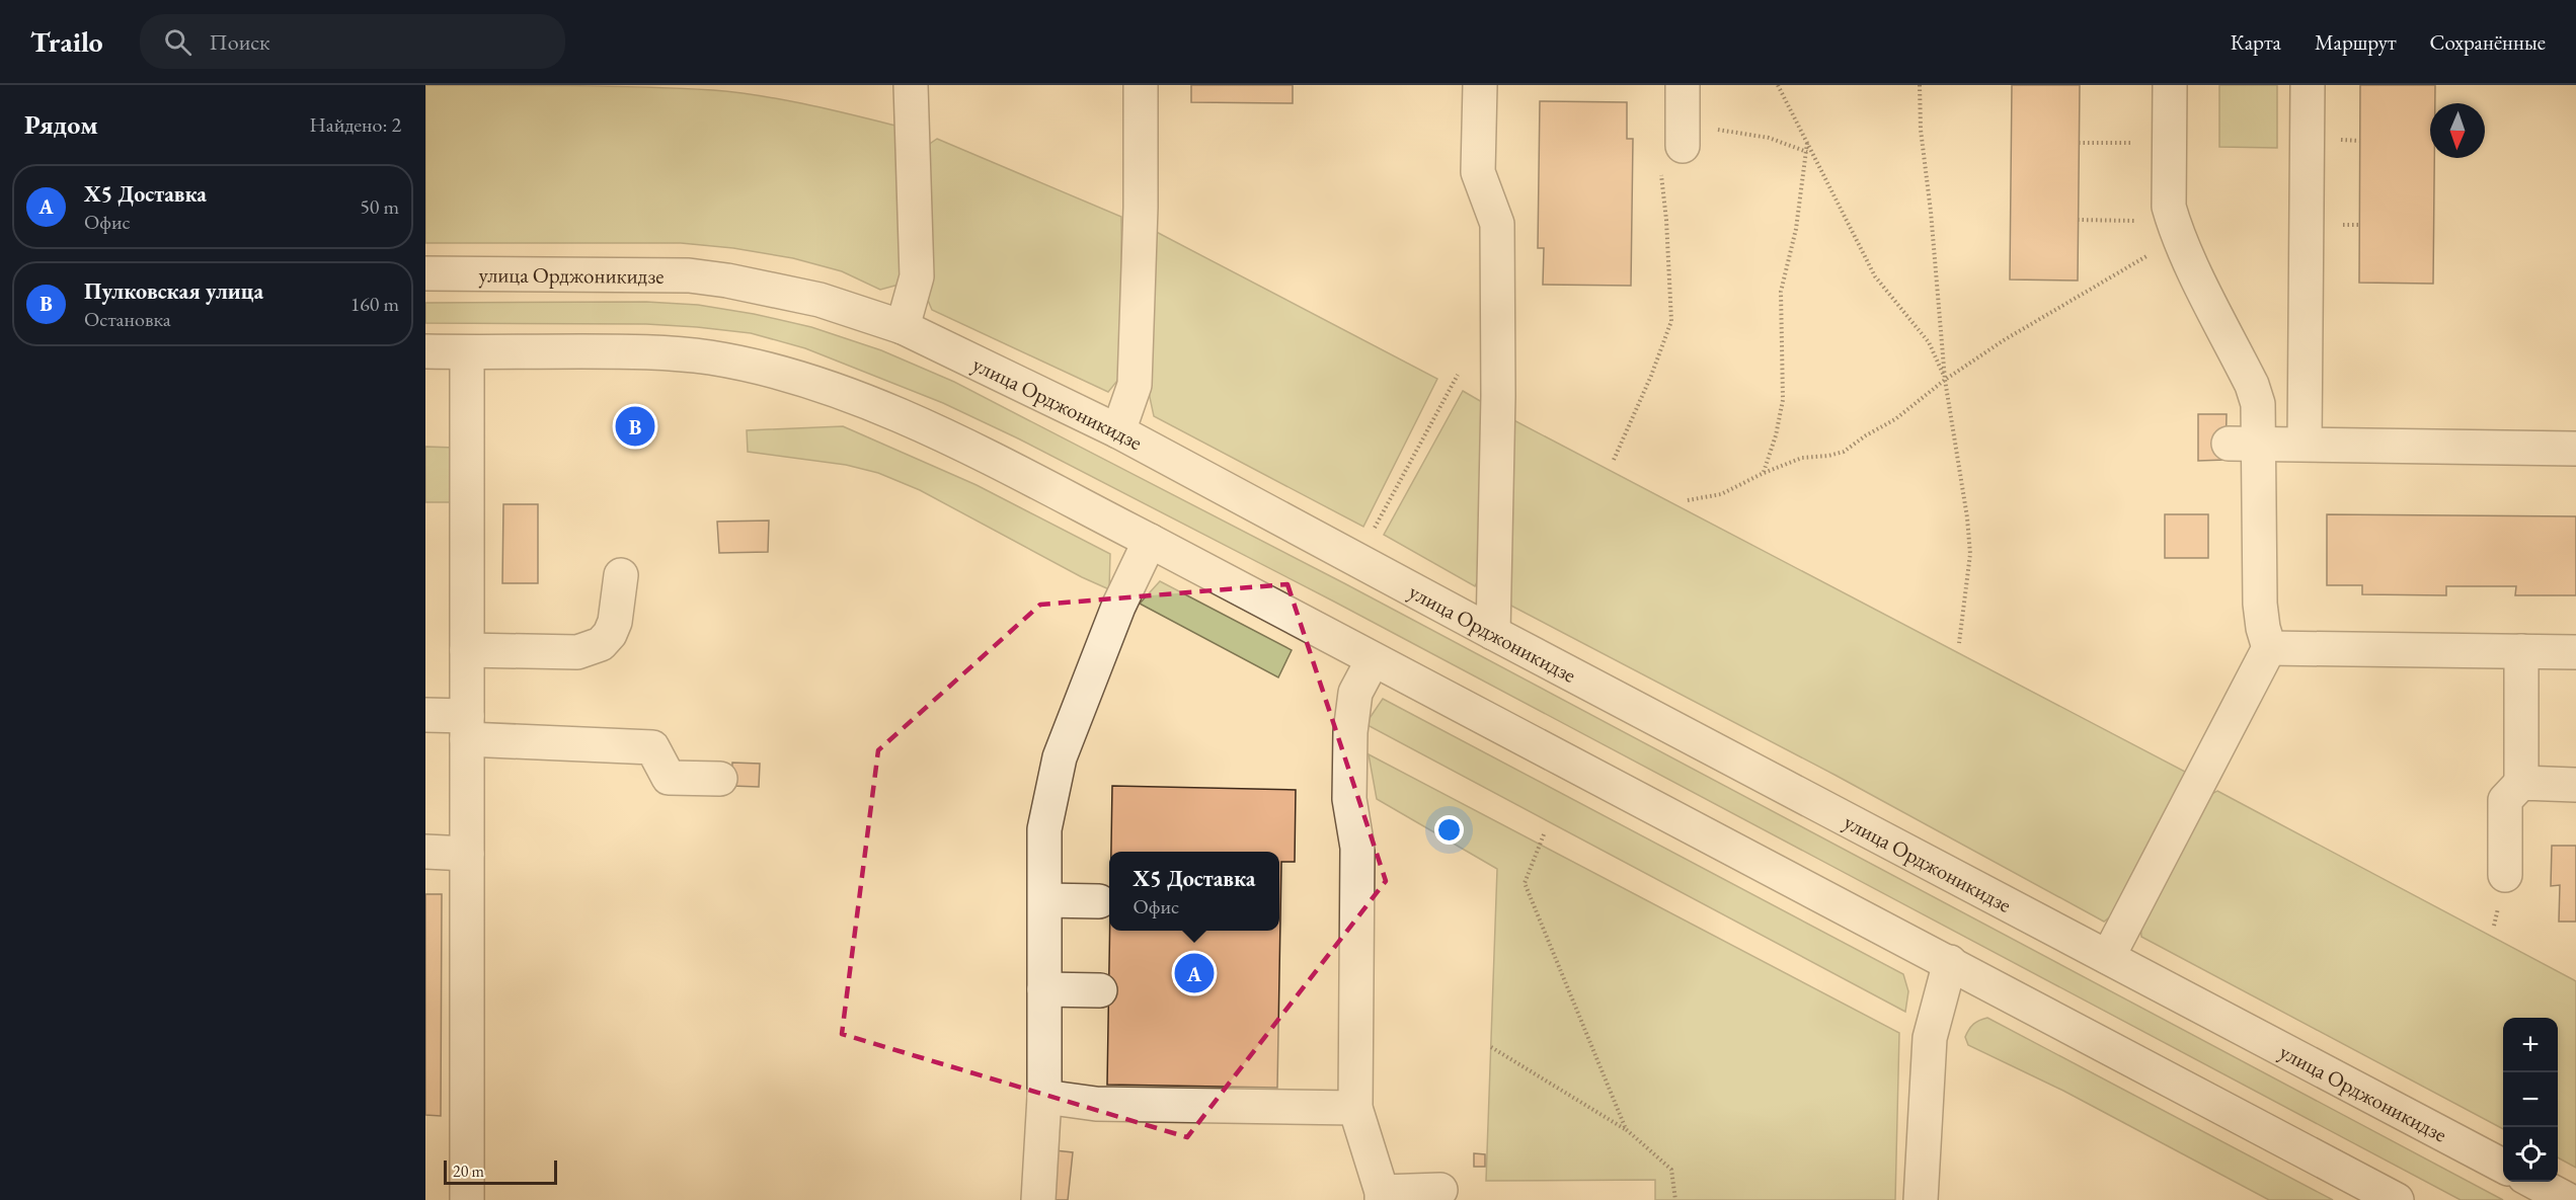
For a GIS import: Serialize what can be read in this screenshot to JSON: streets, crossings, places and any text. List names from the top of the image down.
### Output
{
  "streets": {
    "street": ["улица Орджоникидзе"]
  },
  "scale_bar": "20 m",
  "north": "bottom",
  "page": {
    "header": "Trailo",
    "search": "Поиск",
    "nav": ["Карта", "Маршрут", "Сохранённые"],
    "heading": ["Рядом", "Найдено: 2"],
    "list": [
      {
        "mark": "A",
        "name": "X5 Доставка",
        "note": "Офис",
        "value": "50 m"
      },
      {
        "mark": "B",
        "name": "Пулковская улица",
        "note": "Остановка",
        "value": "160 m"
      }
    ],
    "pins": ["B", "A"],
    "popup": ["X5 Доставка", "Офис"],
    "map_buttons": ["+", "−"],
    "scale": "20 m"
  }
}
